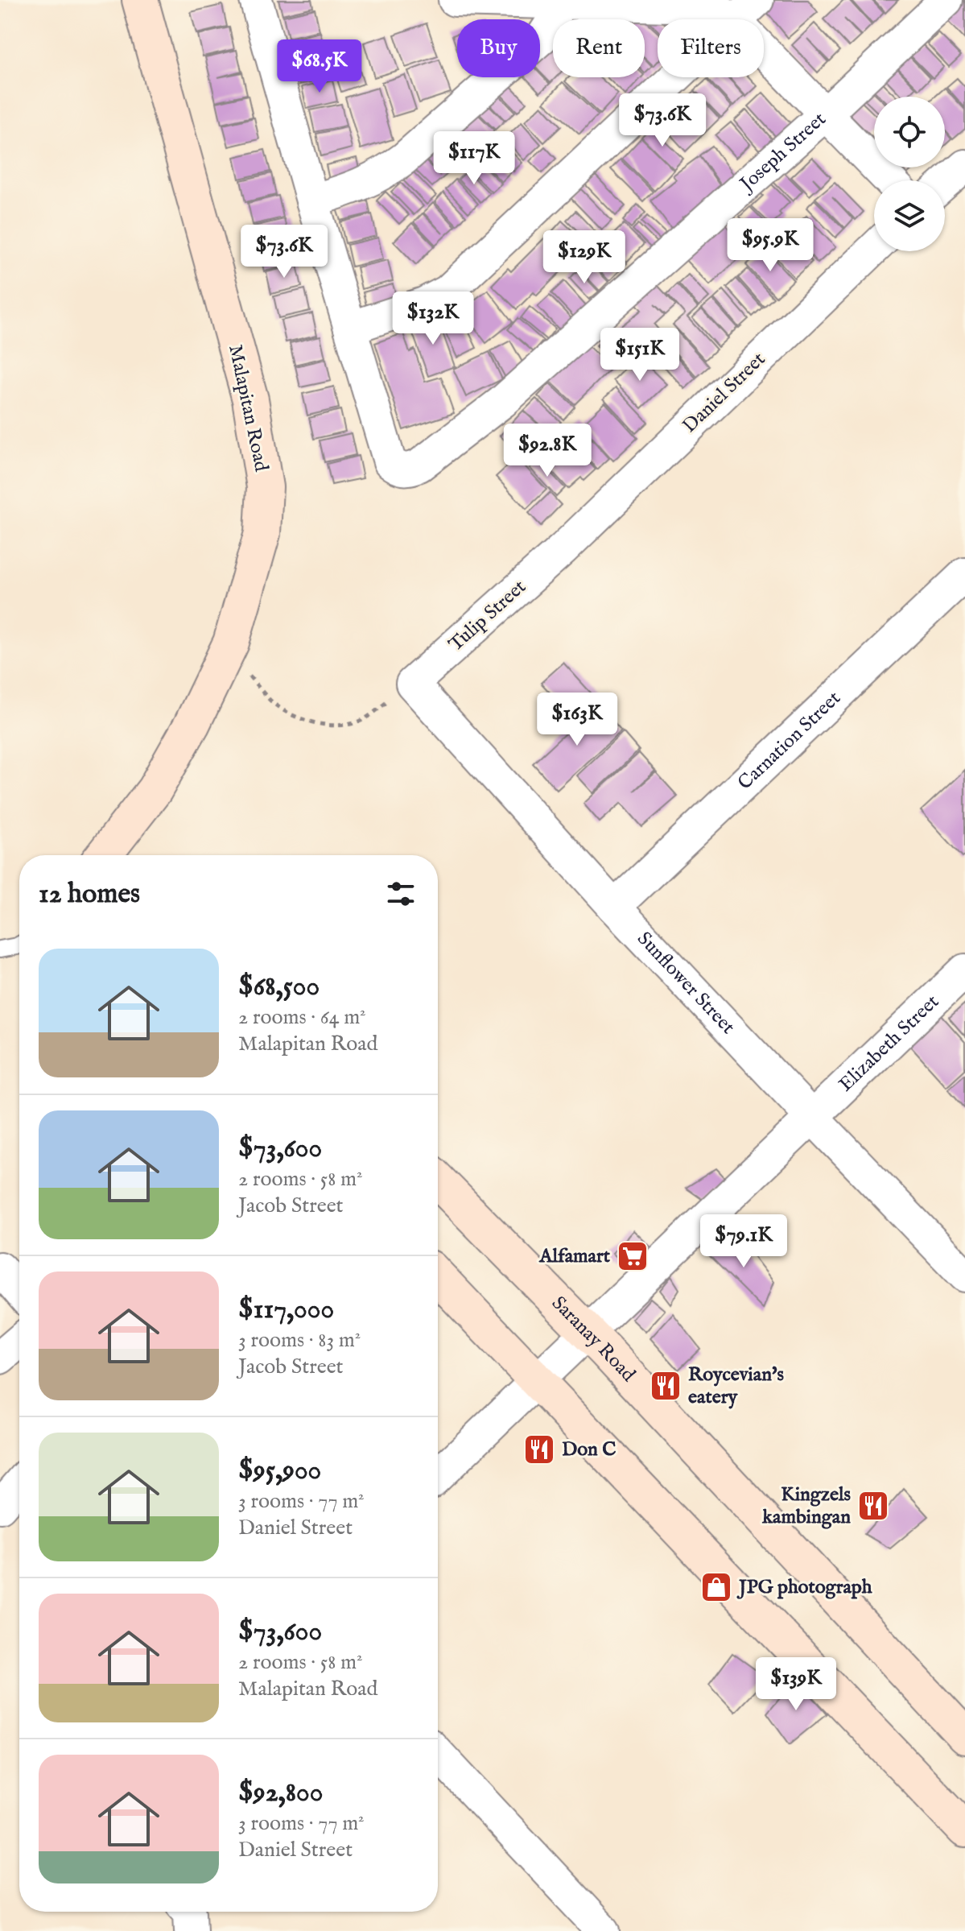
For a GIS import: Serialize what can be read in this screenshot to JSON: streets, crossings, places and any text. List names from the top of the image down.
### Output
{
  "streets": {
    "street": [
      "Joseph Street",
      "Daniel Street",
      "Malapitan Road",
      "Tulip Street",
      "Carnation Street",
      "Sunflower Street",
      "Elizabeth Street",
      "Saranay Road"
    ]
  },
  "crossings": [
    ["Daniel Street", "Tulip Street"],
    ["Tulip Street", "Sunflower Street"],
    ["Carnation Street", "Sunflower Street"],
    ["Sunflower Street", "Elizabeth Street"],
    ["Elizabeth Street", "Saranay Road"]
  ],
  "places": {
    "supermarket": ["Alfamart"],
    "restaurant": ["Roycevian's eatery", "Don C", "Kingzels kambingan"],
    "shop": ["JPG photograph"]
  },
  "page": {
    "chip": ["Buy", "Rent", "Filters"],
    "price": [
      "$68.5K",
      "$73.6K",
      "$117K",
      "$95.9K",
      "$73.6K",
      "$129K",
      "$132K",
      "$151K",
      "$92.8K",
      "$163K",
      "$79.1K",
      "$139K"
    ],
    "heading": "12 homes",
    "list": [
      {
        "name": "$68,500",
        "note": "2 rooms · 64 m² · Malapitan Road"
      },
      {
        "name": "$73,600",
        "note": "2 rooms · 58 m² · Jacob Street"
      },
      {
        "name": "$117,000",
        "note": "3 rooms · 83 m² · Jacob Street"
      },
      {
        "name": "$95,900",
        "note": "3 rooms · 77 m² · Daniel Street"
      },
      {
        "name": "$73,600",
        "note": "2 rooms · 58 m² · Malapitan Road"
      },
      {
        "name": "$92,800",
        "note": "3 rooms · 77 m² · Daniel Street"
      }
    ]
  }
}
